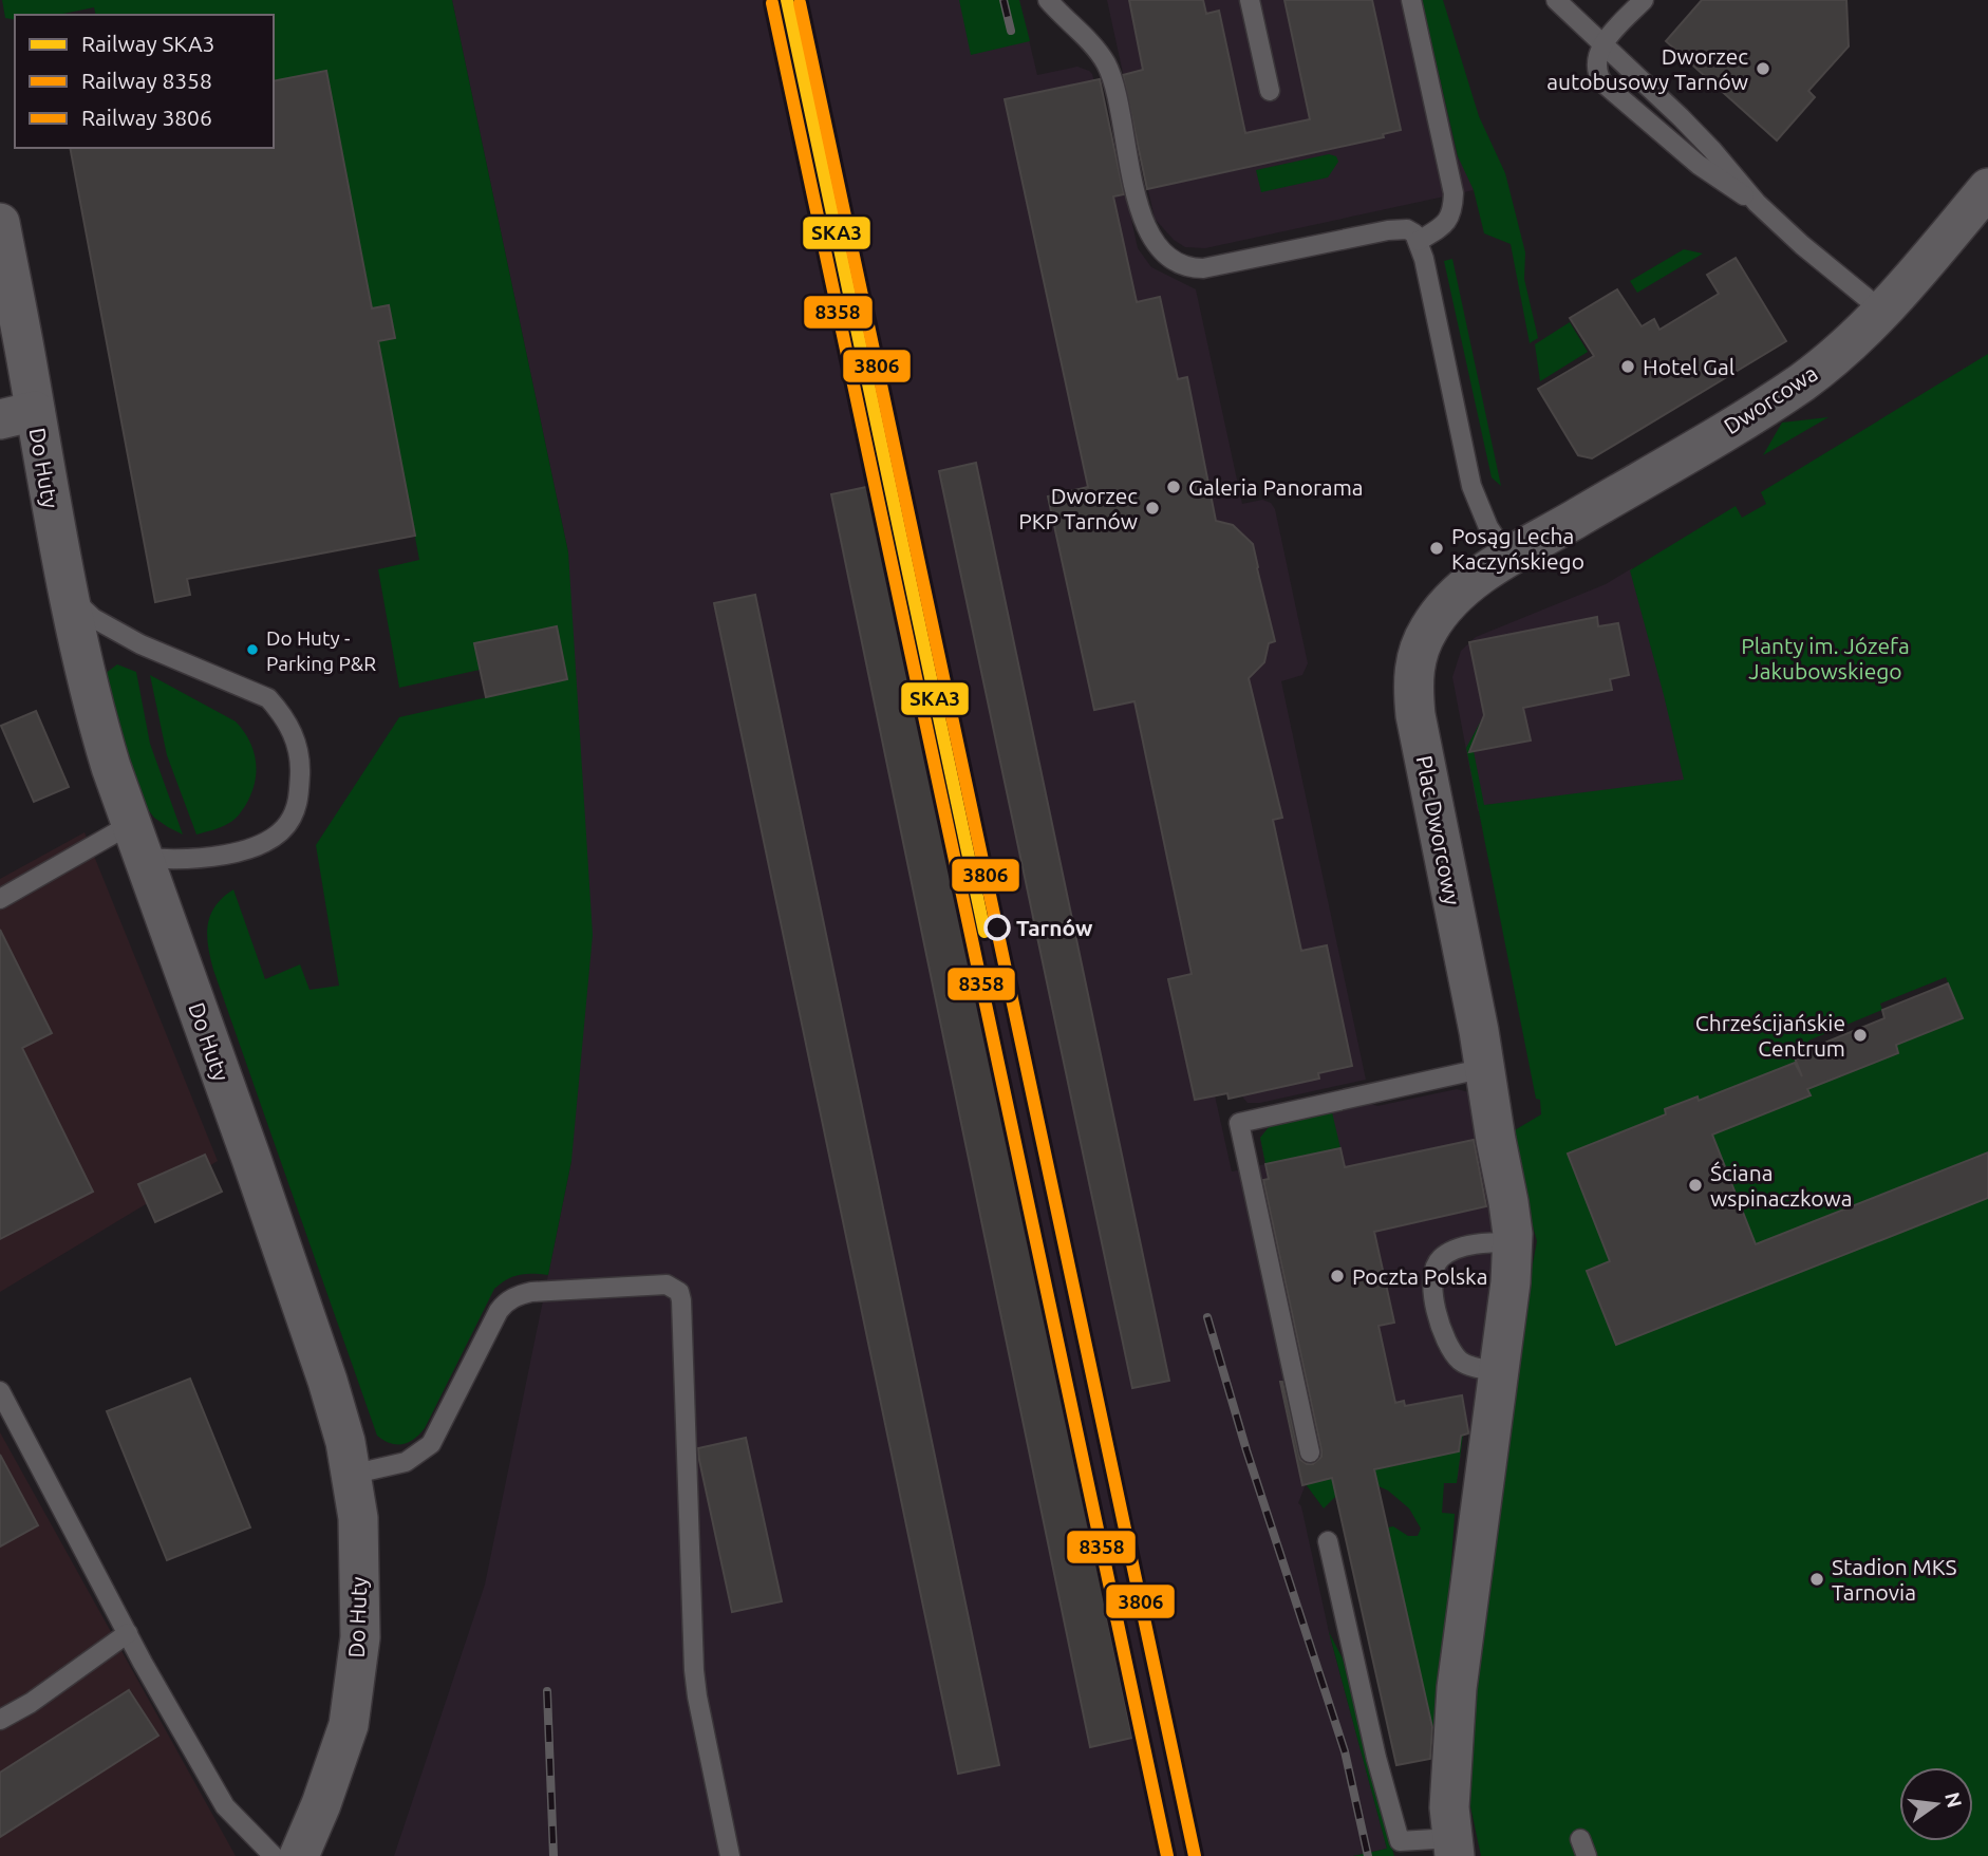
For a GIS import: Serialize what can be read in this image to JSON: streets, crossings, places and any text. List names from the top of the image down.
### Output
{
  "streets": {
    "street": ["Dworcowa", "Do Huty", "Plac Dworcowy"]
  },
  "crossings": [
    ["Dworcowa", "Plac Dworcowy"]
  ],
  "parks": ["Planty im. Józefa Jakubowskiego"],
  "places": [
    "Dworzec autobusowy Tarnów",
    "Hotel Gal",
    "Galeria Panorama",
    "Dworzec PKP Tarnów",
    "Posąg Lecha Kaczyńskiego",
    "Do Huty - Parking P&R",
    "Tarnów",
    "Chrześcijańskie Centrum",
    "Ściana wspinaczkowa",
    "Poczta Polska",
    "Stadion MKS Tarnovia"
  ],
  "lines": ["rail line SKA3", "rail line 8358", "rail line 3806"],
  "legend": ["Railway SKA3", "Railway 8358", "Railway 3806"],
  "north": "right"
}
